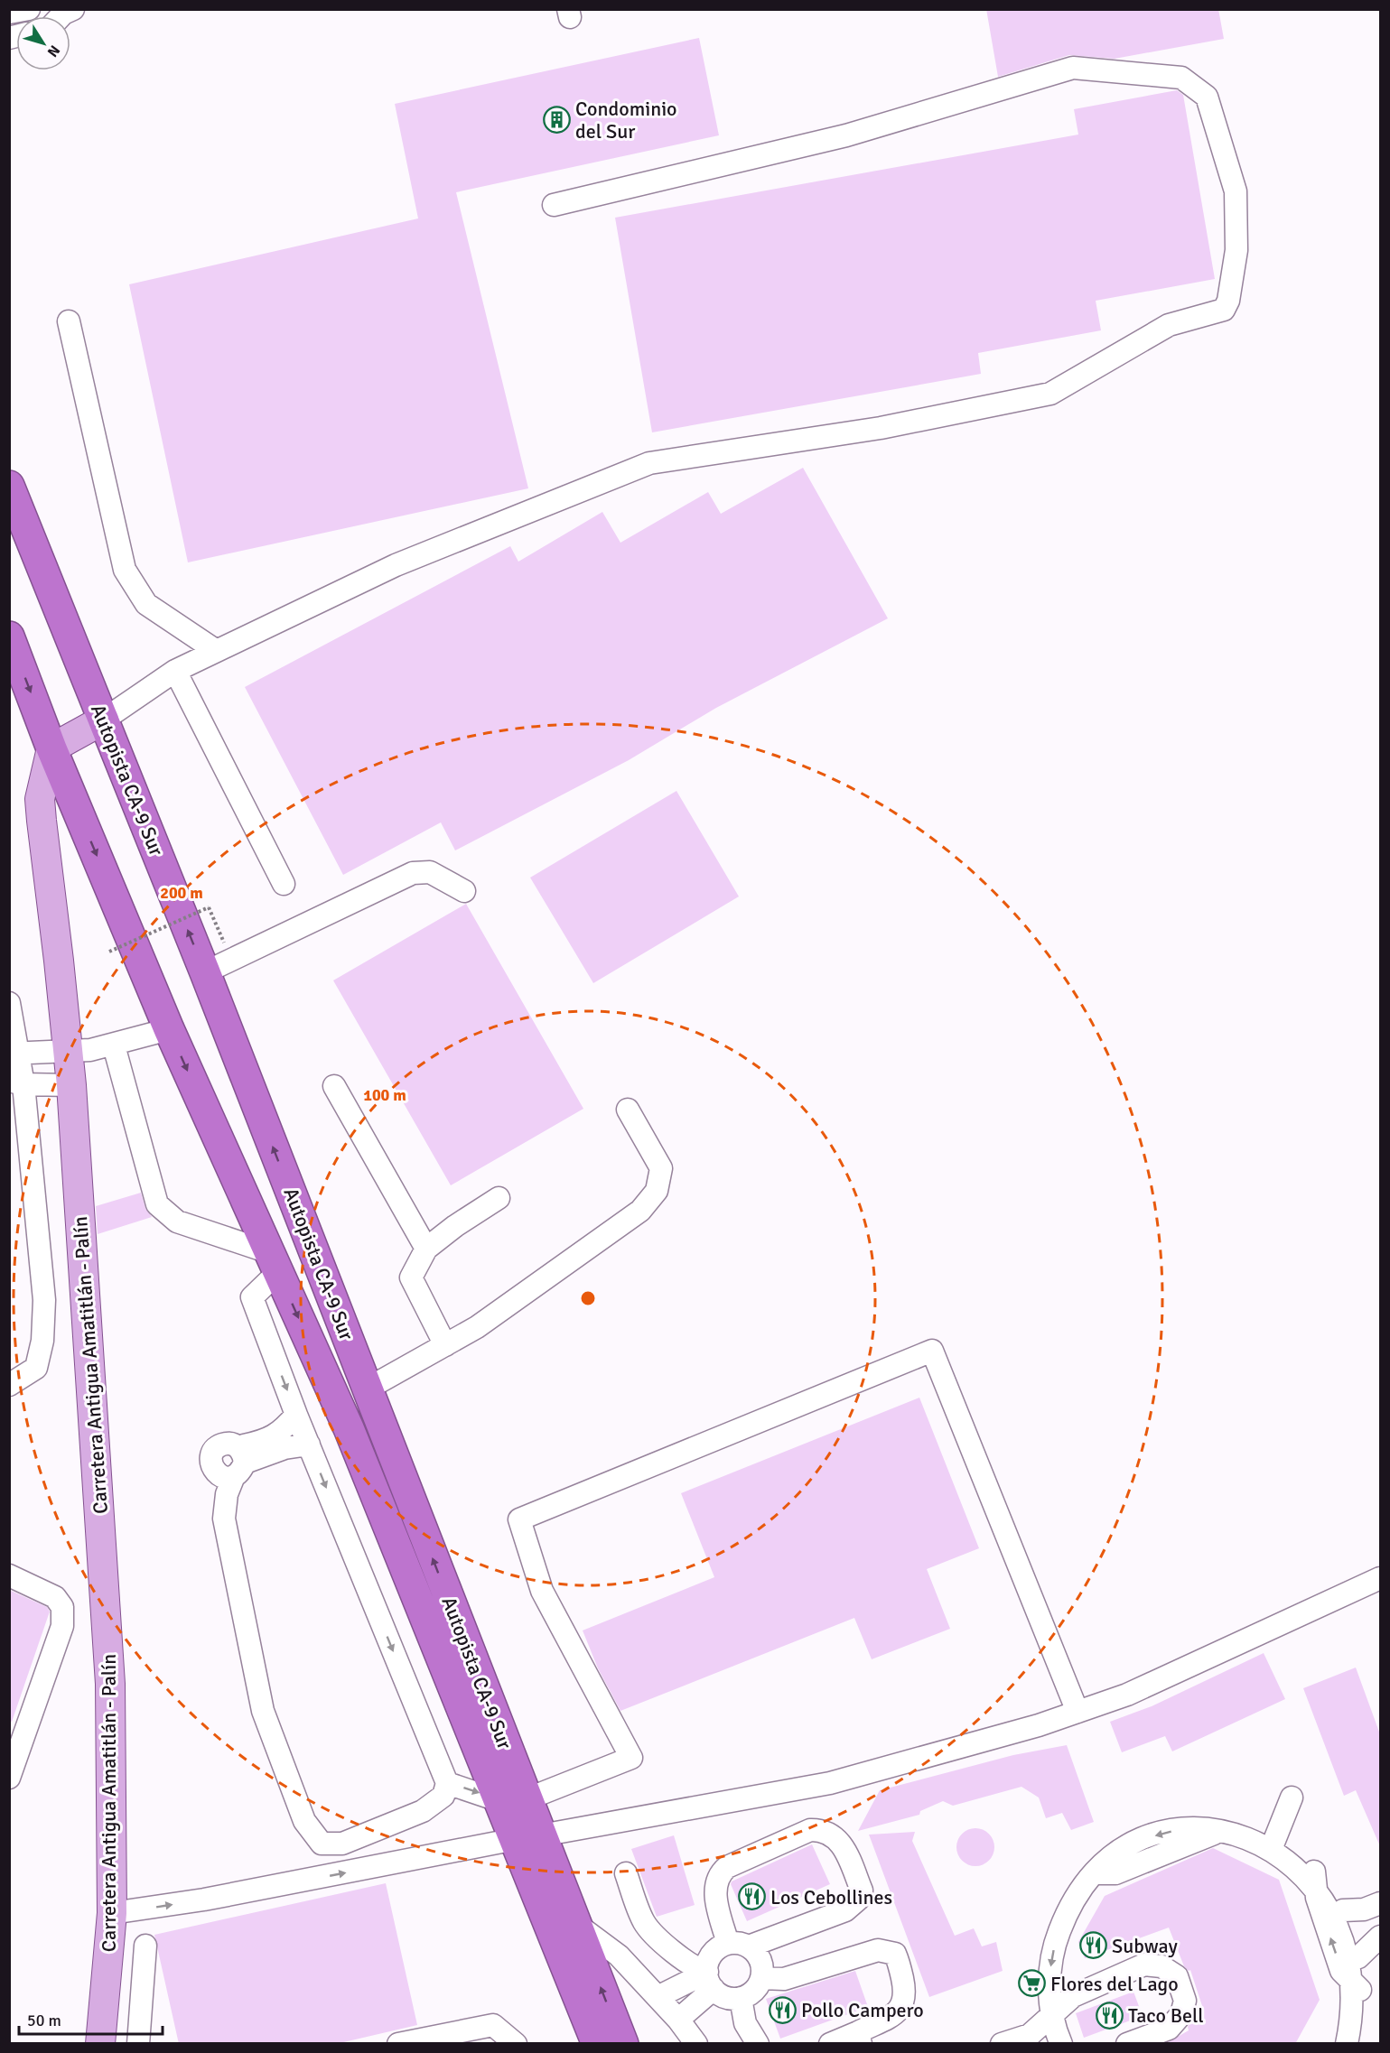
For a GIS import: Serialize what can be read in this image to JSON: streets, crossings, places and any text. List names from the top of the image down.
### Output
{
  "streets": {
    "highway": ["Autopista CA-9 Sur"],
    "main road": ["Carretera Antigua Amatitlán - Palín"]
  },
  "crossings": [
    ["Autopista CA-9 Sur", "Carretera Antigua Amatitlán - Palín"]
  ],
  "places": {
    "building": ["Condominio del Sur"],
    "restaurant": [
      "Los Cebollines",
      "Subway",
      "Pollo Campero",
      "Taco Bell"
    ],
    "supermarket": ["Flores del Lago"]
  },
  "scale_bar": "50 m",
  "north": "bottom right",
  "rings": ["200 m", "100 m"]
}
